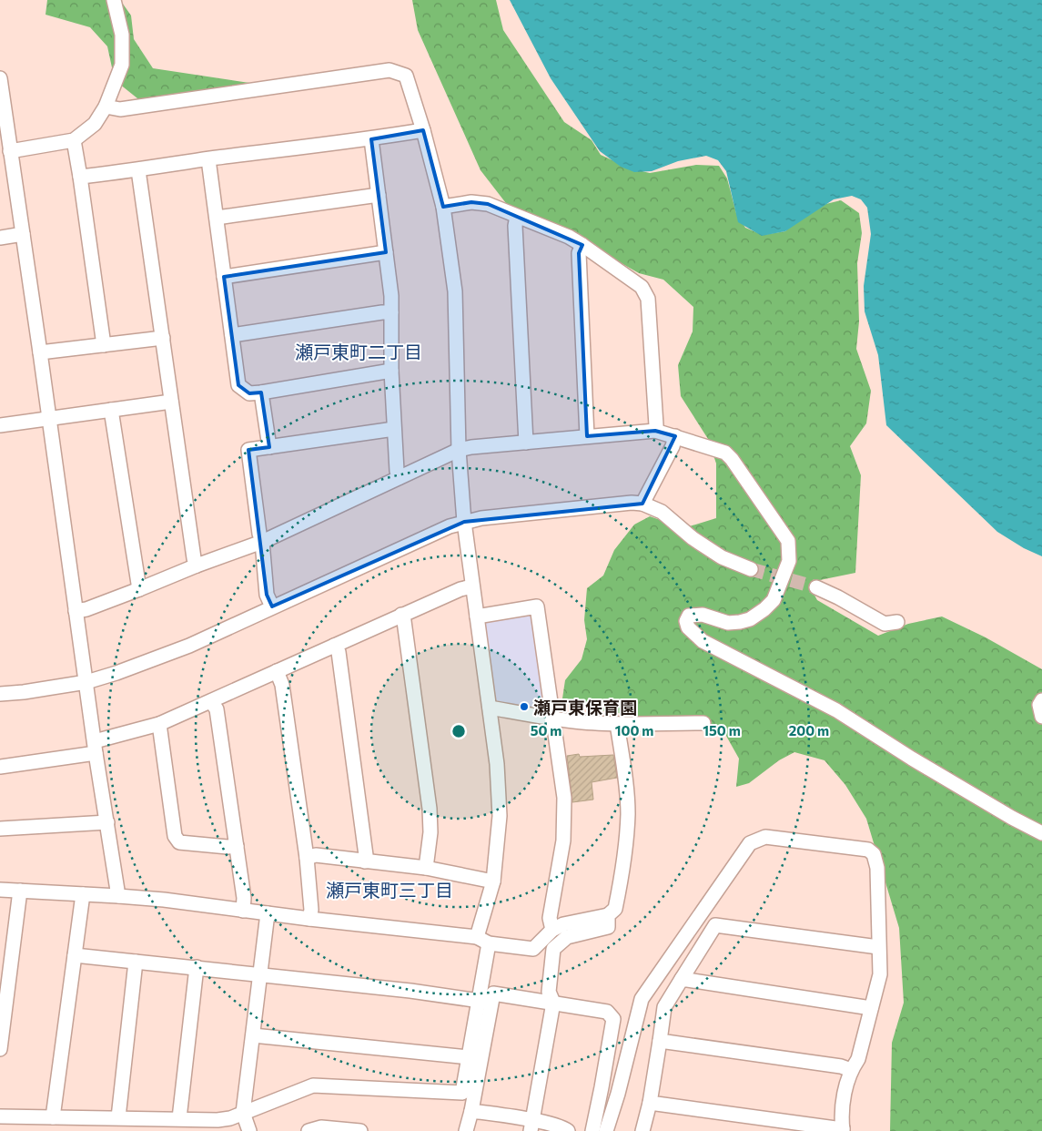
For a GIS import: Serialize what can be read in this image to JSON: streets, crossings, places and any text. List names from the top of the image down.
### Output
{
  "districts": ["瀬戸東町二丁目", "瀬戸東町三丁目"],
  "places": ["瀬戸東保育園"],
  "rings": [
    "50 m",
    "100 m",
    "150 m",
    "200 m"
  ]
}
